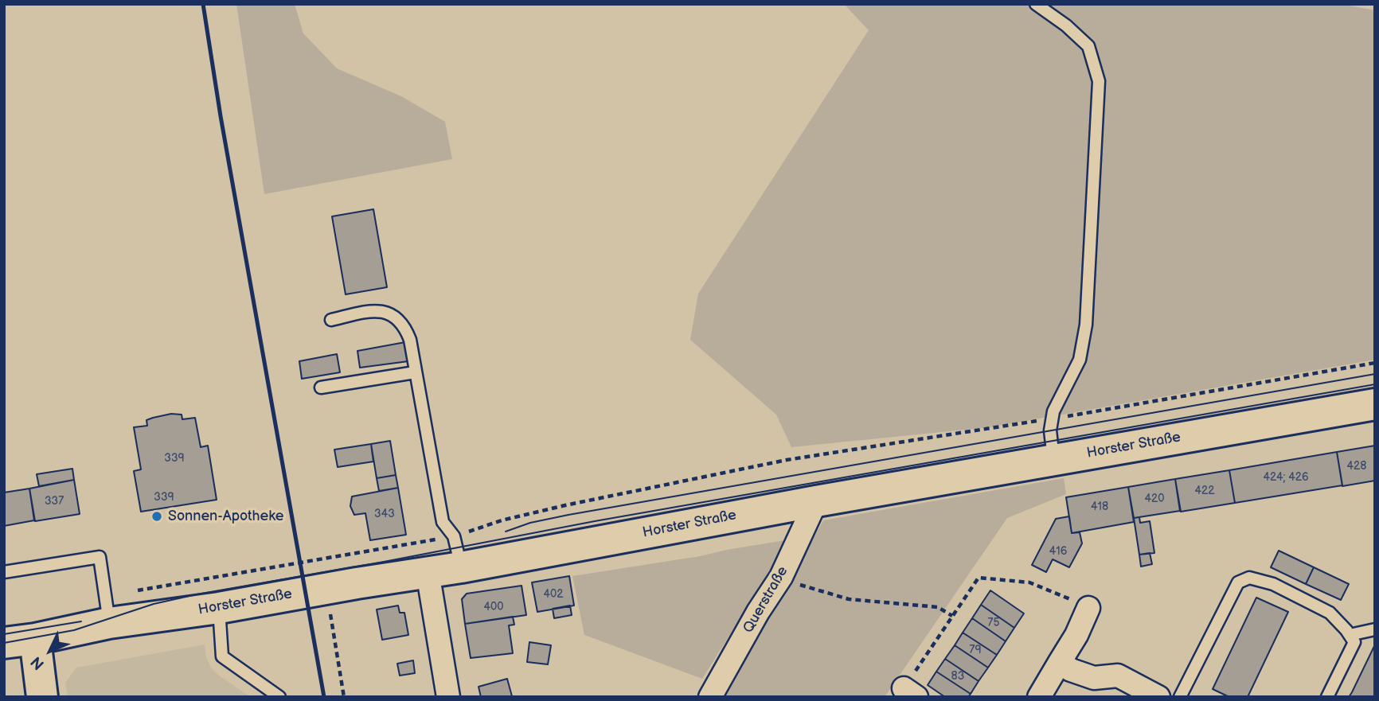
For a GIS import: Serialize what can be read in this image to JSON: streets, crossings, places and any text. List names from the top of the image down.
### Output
{
  "streets": {
    "main road": ["Horster Straße"],
    "street": ["Querstraße"]
  },
  "crossings": [
    ["Horster Straße", "Querstraße"]
  ],
  "places": ["Sonnen-Apotheke"],
  "house_numbers": [
    "339",
    "428",
    "424; 426",
    "422",
    "339",
    "420",
    "337",
    "418",
    "343",
    "416",
    "402",
    "400",
    "75",
    "79",
    "83"
  ],
  "north": "bottom left"
}
